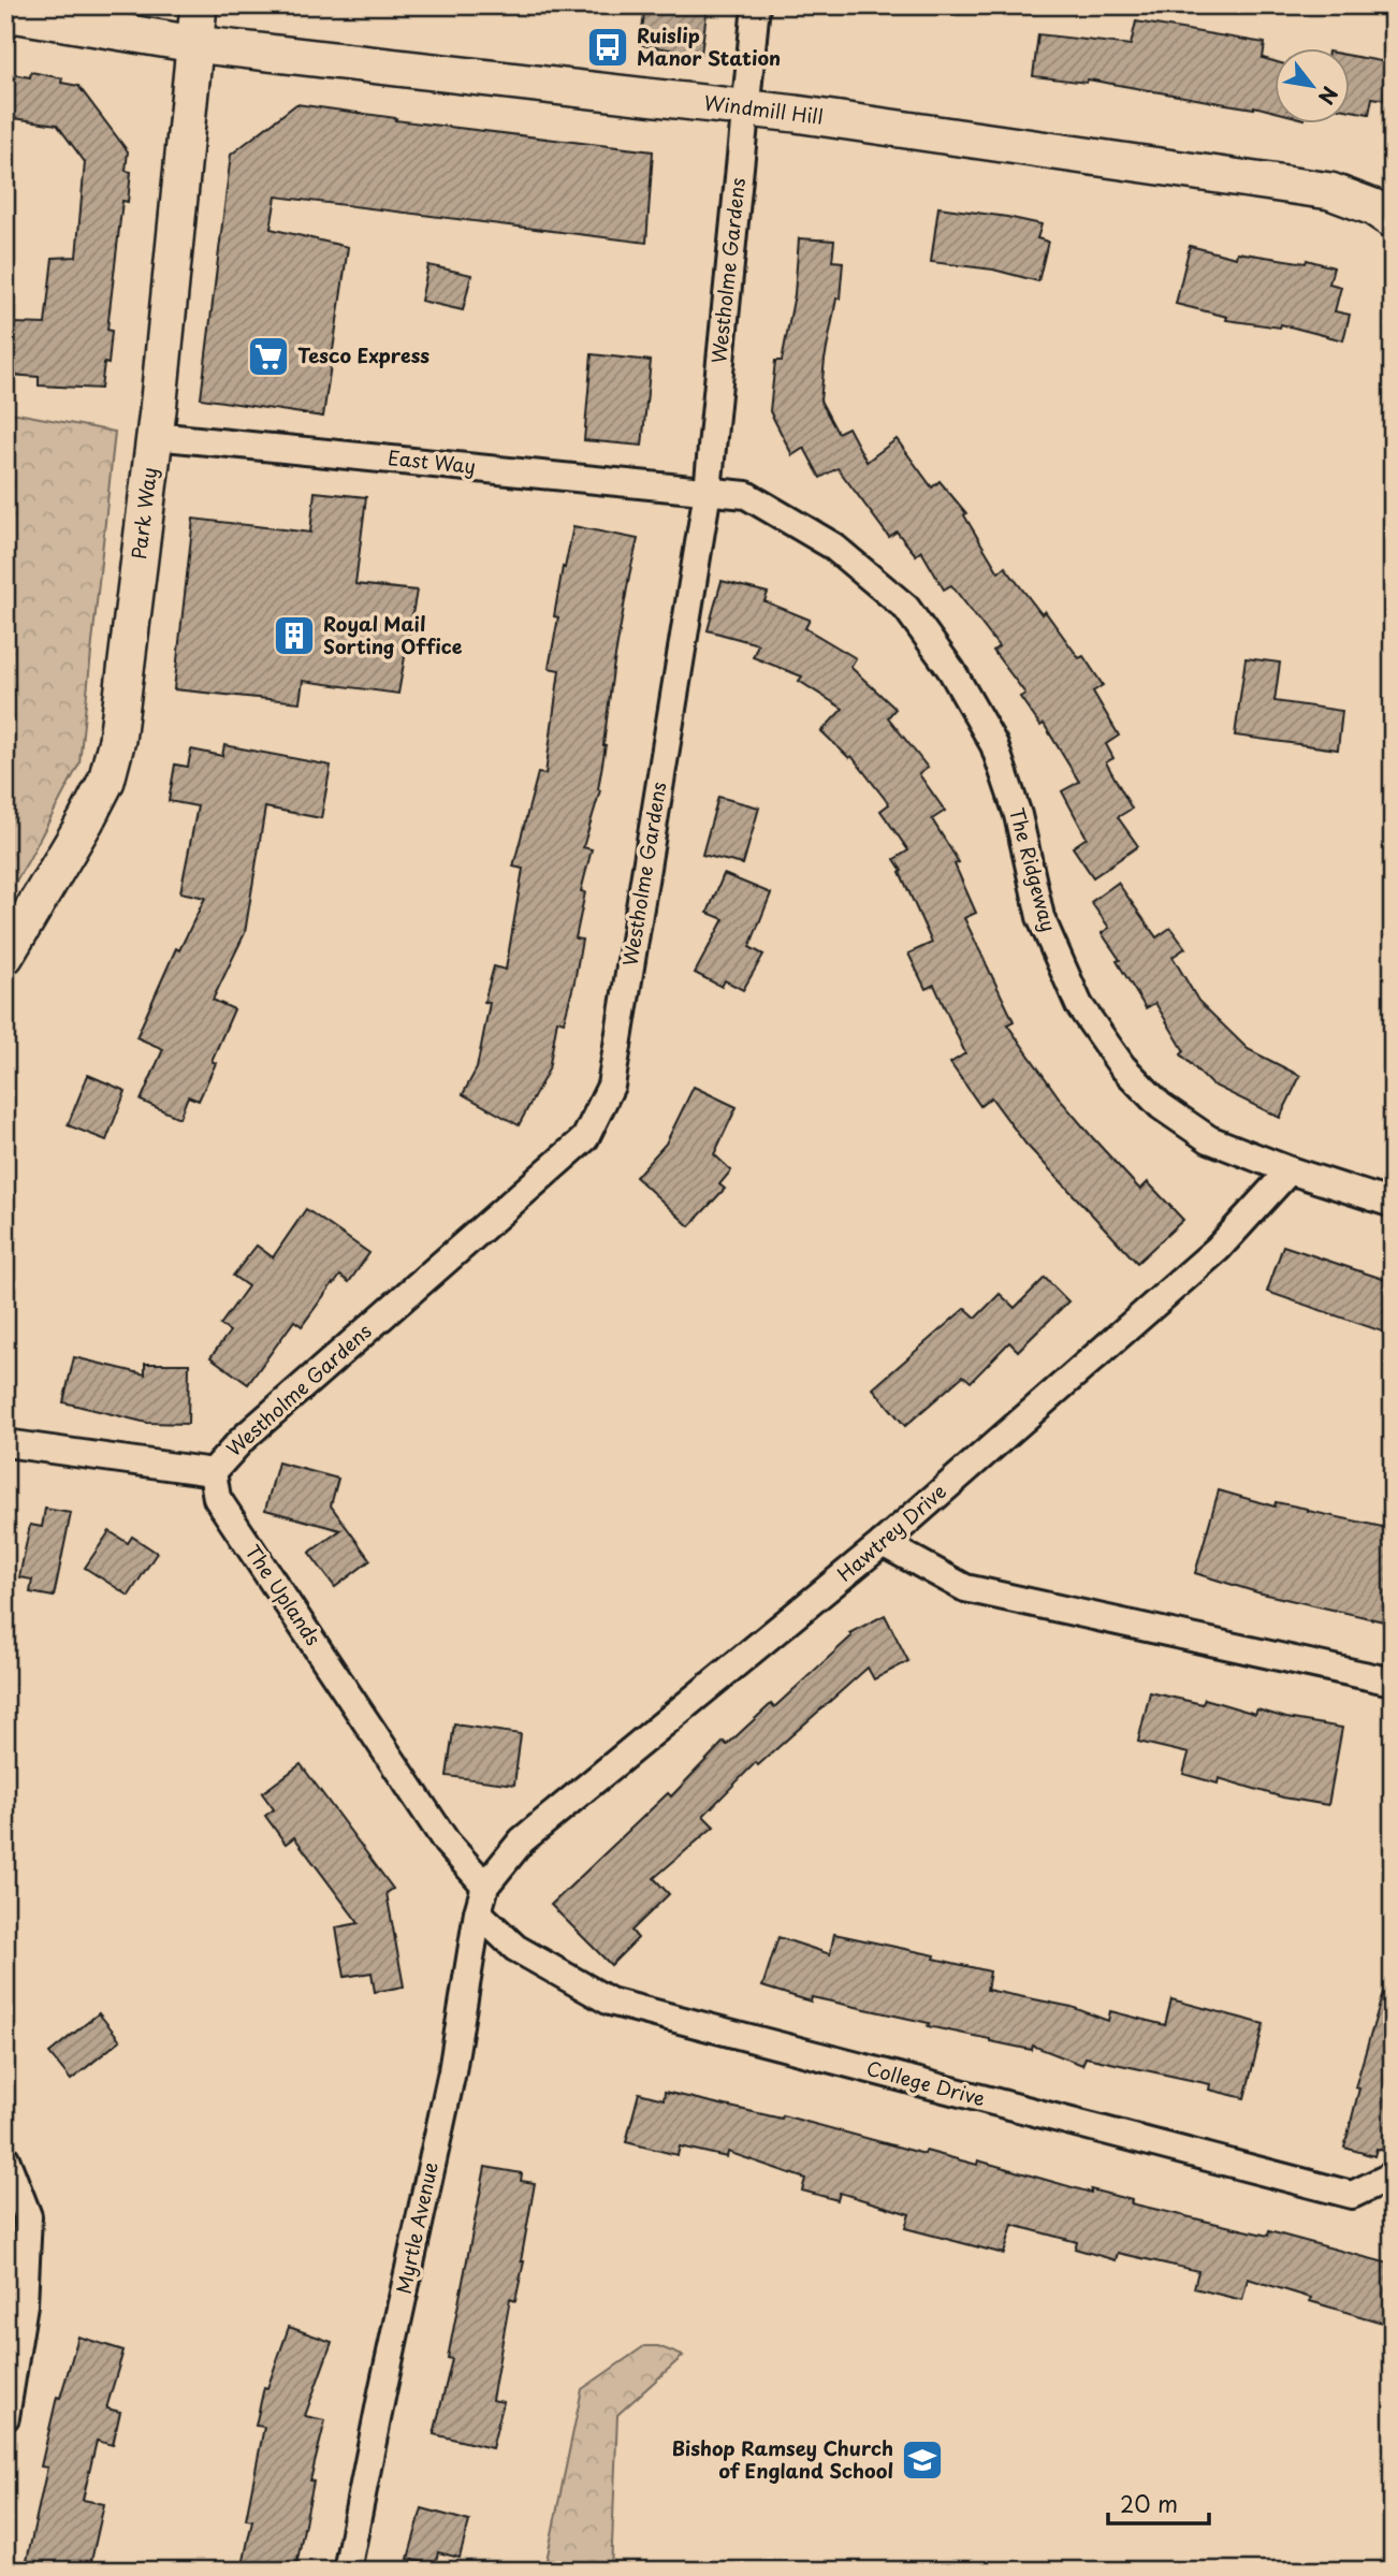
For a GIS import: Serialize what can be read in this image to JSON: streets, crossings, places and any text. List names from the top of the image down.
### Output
{
  "streets": {
    "street": [
      "Windmill Hill",
      "Westholme Gardens",
      "East Way",
      "Park Way",
      "The Ridgeway",
      "Hawtrey Drive",
      "The Uplands",
      "College Drive",
      "Myrtle Avenue"
    ]
  },
  "crossings": [
    ["Windmill Hill", "Westholme Gardens"],
    ["Windmill Hill", "Park Way"],
    ["Westholme Gardens", "East Way"],
    ["Westholme Gardens", "The Ridgeway"],
    ["Westholme Gardens", "The Uplands"],
    ["East Way", "Park Way"],
    ["East Way", "The Ridgeway"],
    ["The Ridgeway", "Hawtrey Drive"],
    ["Hawtrey Drive", "The Uplands"],
    ["Hawtrey Drive", "Myrtle Avenue"],
    ["The Uplands", "Myrtle Avenue"],
    ["College Drive", "Myrtle Avenue"]
  ],
  "places": {
    "bus stop": ["Ruislip Manor Station"],
    "supermarket": ["Tesco Express"],
    "building": ["Royal Mail Sorting Office"],
    "school or university": ["Bishop Ramsey Church of England School"]
  },
  "scale_bar": "20 m",
  "north": "bottom right"
}
